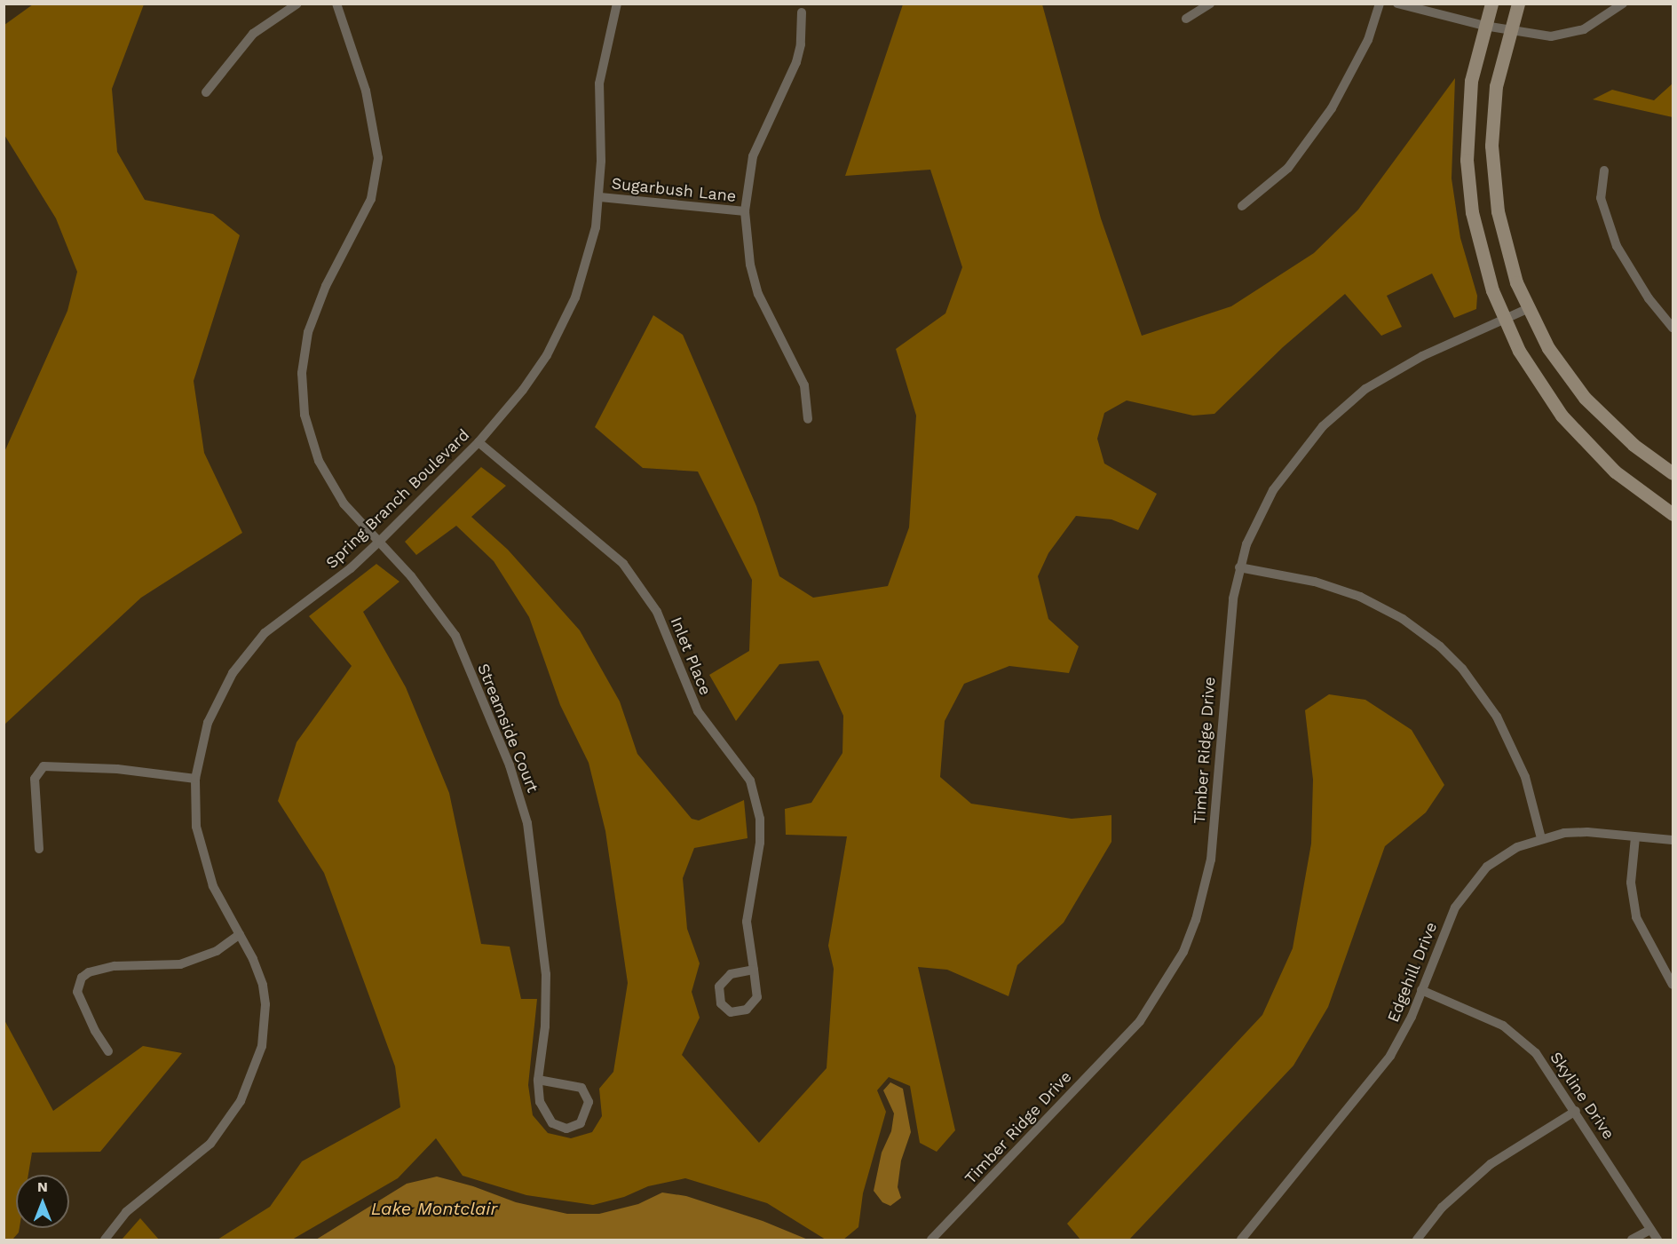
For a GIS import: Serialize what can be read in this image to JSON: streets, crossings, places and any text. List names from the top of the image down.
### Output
{
  "streets": {
    "street": [
      "Sugarbush Lane",
      "Spring Branch Boulevard",
      "Inlet Place",
      "Streamside Court",
      "Timber Ridge Drive",
      "Edgehill Drive",
      "Skyline Drive"
    ]
  },
  "crossings": [
    ["Sugarbush Lane", "Spring Branch Boulevard"],
    ["Spring Branch Boulevard", "Inlet Place"],
    ["Spring Branch Boulevard", "Streamside Court"],
    ["Edgehill Drive", "Skyline Drive"]
  ],
  "water": ["Lake Montclair"],
  "north": "top"
}
